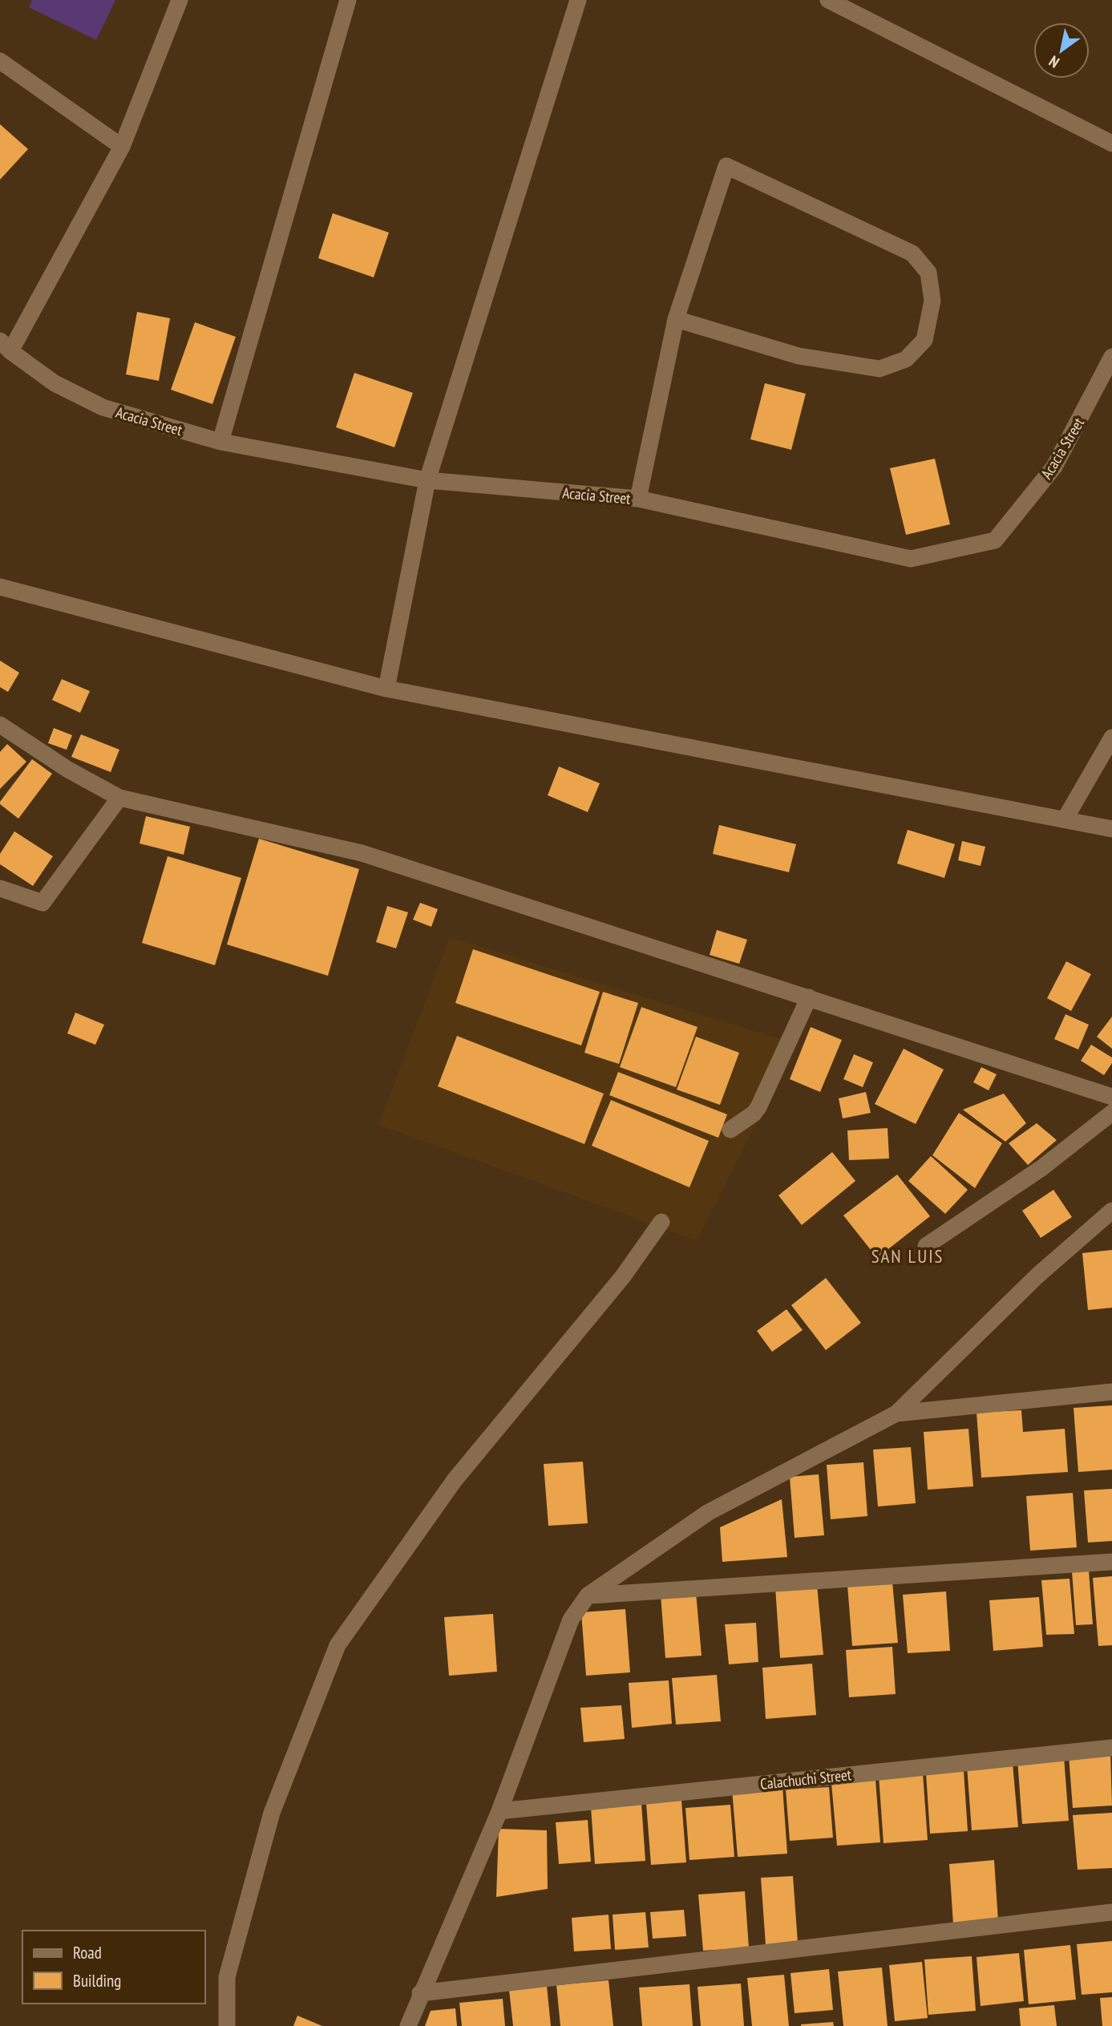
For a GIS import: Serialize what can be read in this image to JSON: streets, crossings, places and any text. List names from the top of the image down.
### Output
{
  "streets": {
    "street": ["Acacia Street", "Calachuchi Street"]
  },
  "districts": ["SAN LUIS"],
  "legend": ["Road", "Building"],
  "north": "bottom left"
}
